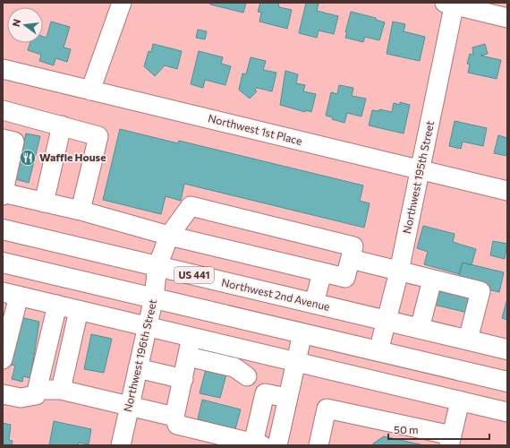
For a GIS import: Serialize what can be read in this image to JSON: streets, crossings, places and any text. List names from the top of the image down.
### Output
{
  "streets": {
    "main road": ["US 441", "Northwest 2nd Avenue"],
    "street": ["Northwest 1st Place", "Northwest 195th Street", "Northwest 196th Street"]
  },
  "crossings": [
    ["Northwest 1st Place", "Northwest 195th Street"],
    ["Northwest 195th Street", "Northwest 2nd Avenue"],
    ["Northwest 2nd Avenue", "Northwest 196th Street"]
  ],
  "places": {
    "restaurant": ["Waffle House"]
  },
  "scale_bar": "50 m",
  "north": "left"
}
